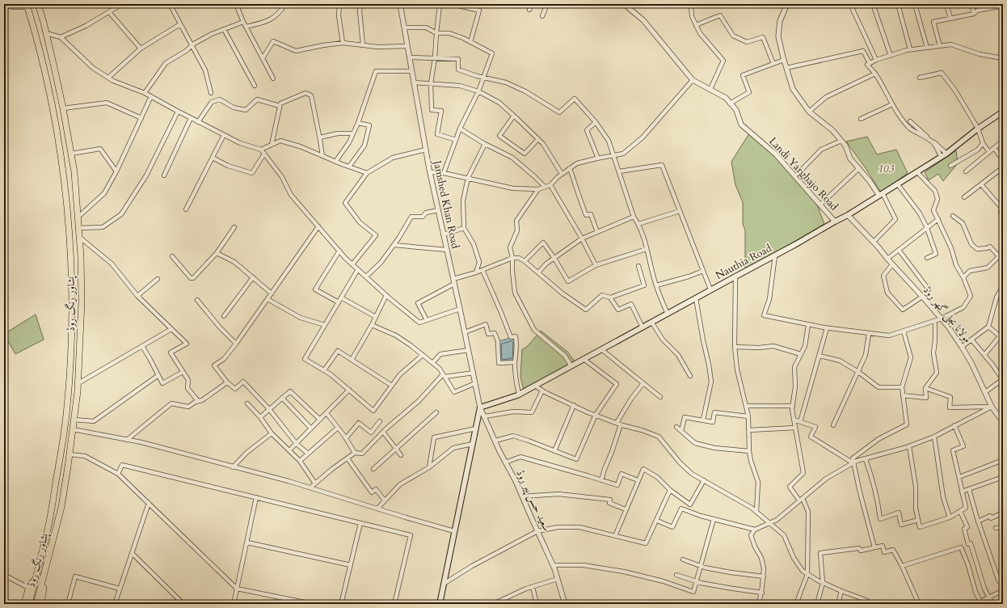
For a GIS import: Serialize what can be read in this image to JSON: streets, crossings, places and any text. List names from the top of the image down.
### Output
{
  "streets": {
    "highway": ["پشاور رنگ روڈ"],
    "main road": ["Nauthia Road"],
    "street": [
      "Landi Yarghajo Road",
      "Jamshed Khan Road",
      "مولانا بجلی گھر روڈ",
      "سعید حسن پیر روڈ"
    ]
  },
  "crossings": [
    ["Landi Yarghajo Road", "Nauthia Road"],
    ["Jamshed Khan Road", "Nauthia Road"],
    ["Jamshed Khan Road", "سعید حسن پیر روڈ"],
    ["Nauthia Road", "مولانا بجلی گھر روڈ"],
    ["Nauthia Road", "سعید حسن پیر روڈ"]
  ],
  "parks": ["103"]
}
